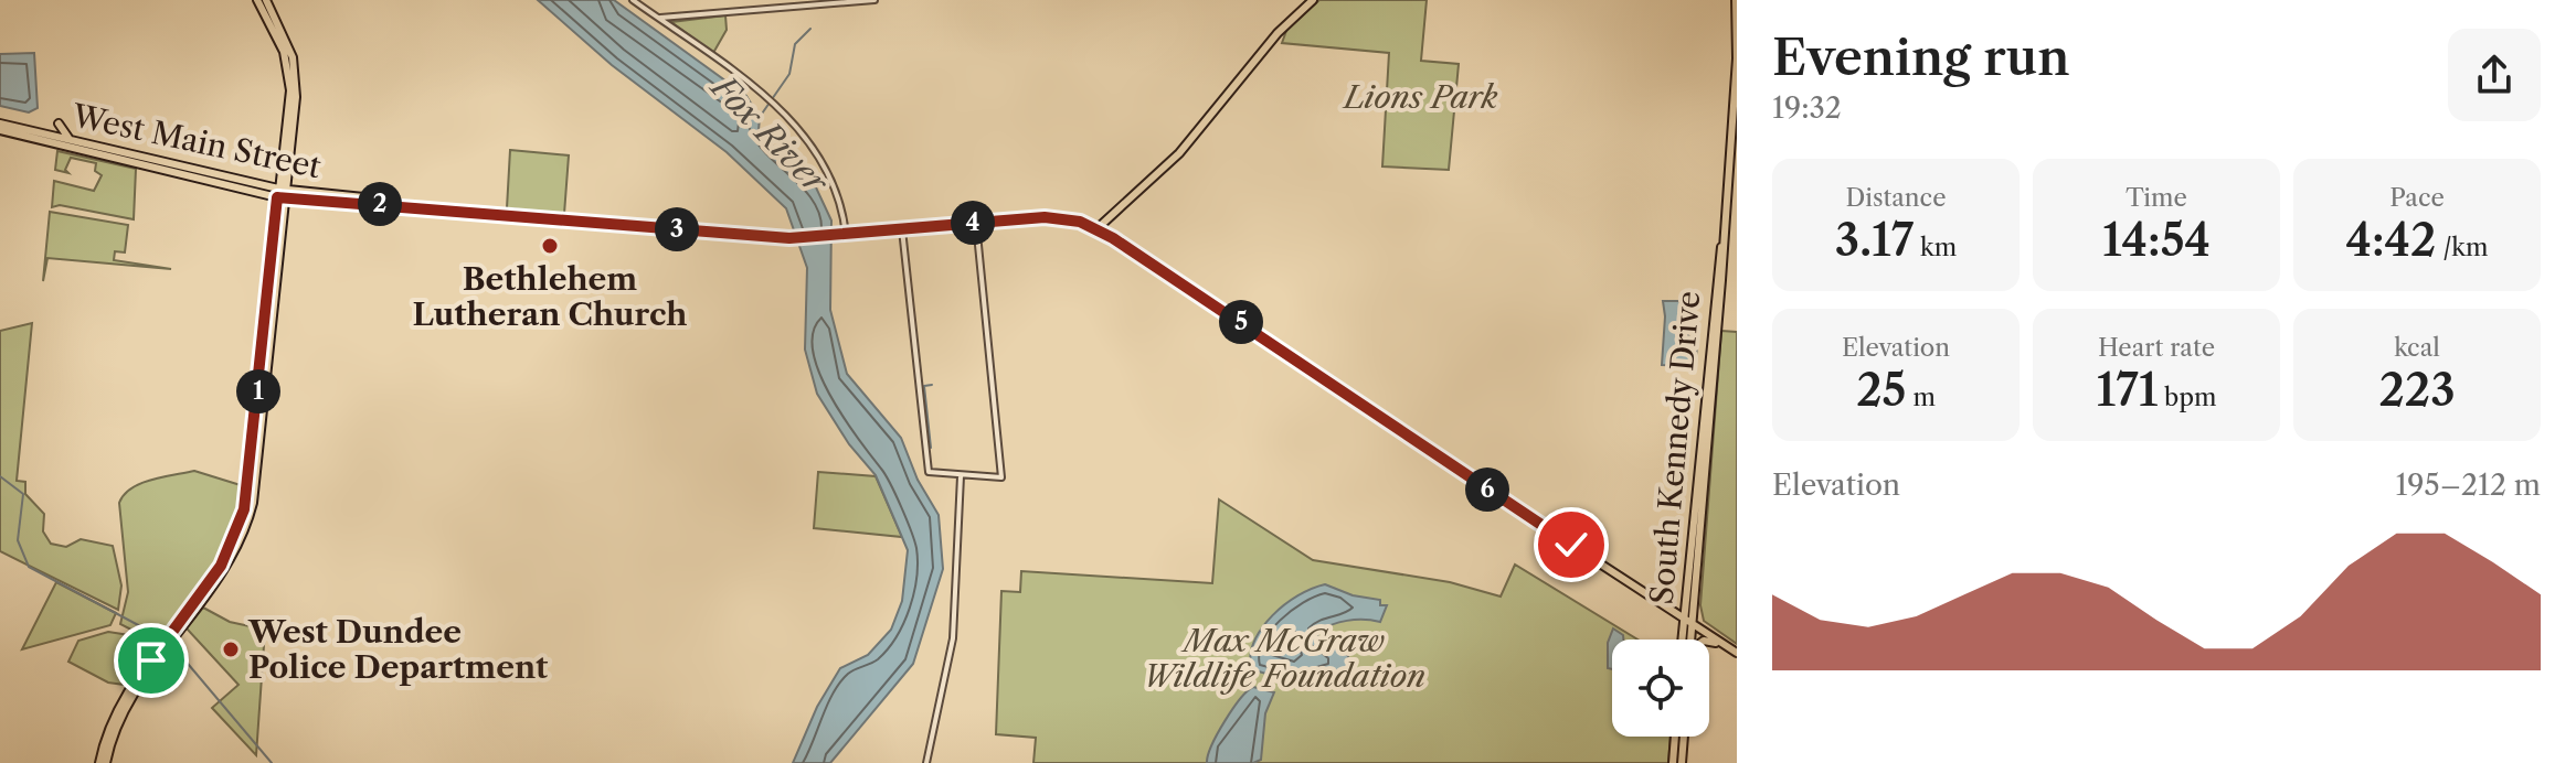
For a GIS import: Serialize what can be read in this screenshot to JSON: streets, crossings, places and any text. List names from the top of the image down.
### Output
{
  "streets": {
    "main road": ["West Main Street", "South Kennedy Drive"]
  },
  "water": ["Fox River"],
  "parks": ["Lions Park", "Max McGraw Wildlife Foundation"],
  "places": ["Bethlehem Lutheran Church", "West Dundee Police Department"],
  "page": {
    "heading": ["Evening run", "19:32"],
    "stats": [
      ["Distance", "3.17 km"],
      ["Time", "14:54"],
      ["Pace", "4:42 /km"],
      ["Elevation", "25 m"],
      ["Heart rate", "171 bpm"],
      ["kcal", "223"]
    ],
    "pins": [
      "2",
      "4",
      "3",
      "5",
      "1",
      "6"
    ],
    "chart": ["Elevation", "195–212 m"]
  }
}
